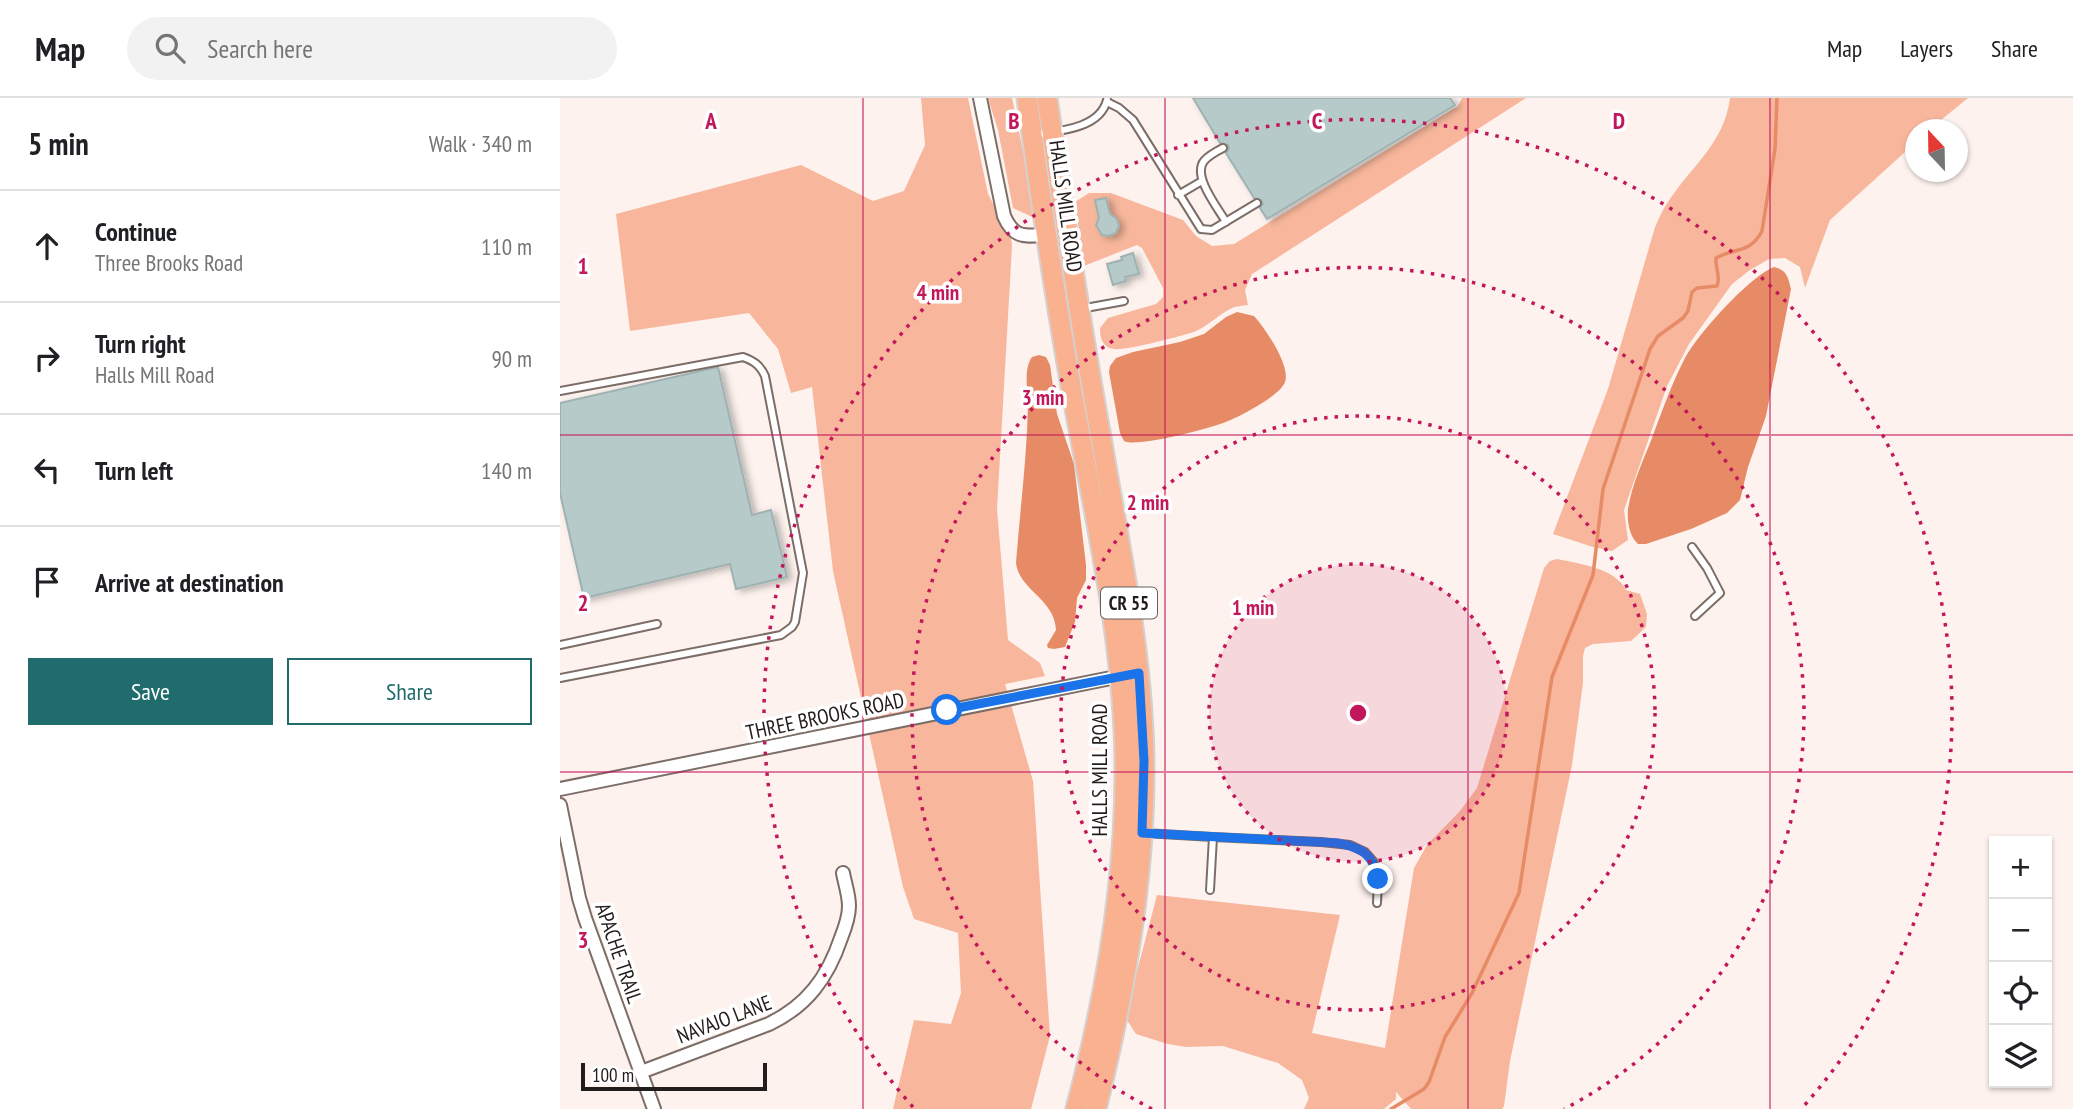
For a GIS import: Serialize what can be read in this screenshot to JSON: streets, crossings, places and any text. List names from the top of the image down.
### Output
{
  "streets": {
    "main road": ["HALLS MILL ROAD", "CR 55"],
    "street": ["THREE BROOKS ROAD", "APACHE TRAIL", "NAVAJO LANE"]
  },
  "crossings": [
    ["HALLS MILL ROAD", "THREE BROOKS ROAD"],
    ["APACHE TRAIL", "NAVAJO LANE"]
  ],
  "scale_bar": "100 m",
  "north": "top",
  "page": {
    "header": "Map",
    "search": "Search here",
    "nav": ["Map", "Layers", "Share"],
    "heading": ["5 min", "Walk · 340 m"],
    "list": [
      ["Continue", "Three Brooks Road", "110 m"],
      ["Turn right", "Halls Mill Road", "90 m"],
      ["Turn left", "140 m"],
      "Arrive at destination"
    ],
    "buttons": ["Save", "Share"],
    "map_buttons": ["+", "−"],
    "scale": "100 m"
  },
  "grid": {
    "columns": [
      "A",
      "B",
      "C",
      "D"
    ],
    "rows": ["1", "2", "3"]
  },
  "rings": [
    "4 min",
    "3 min",
    "2 min",
    "1 min"
  ]
}
